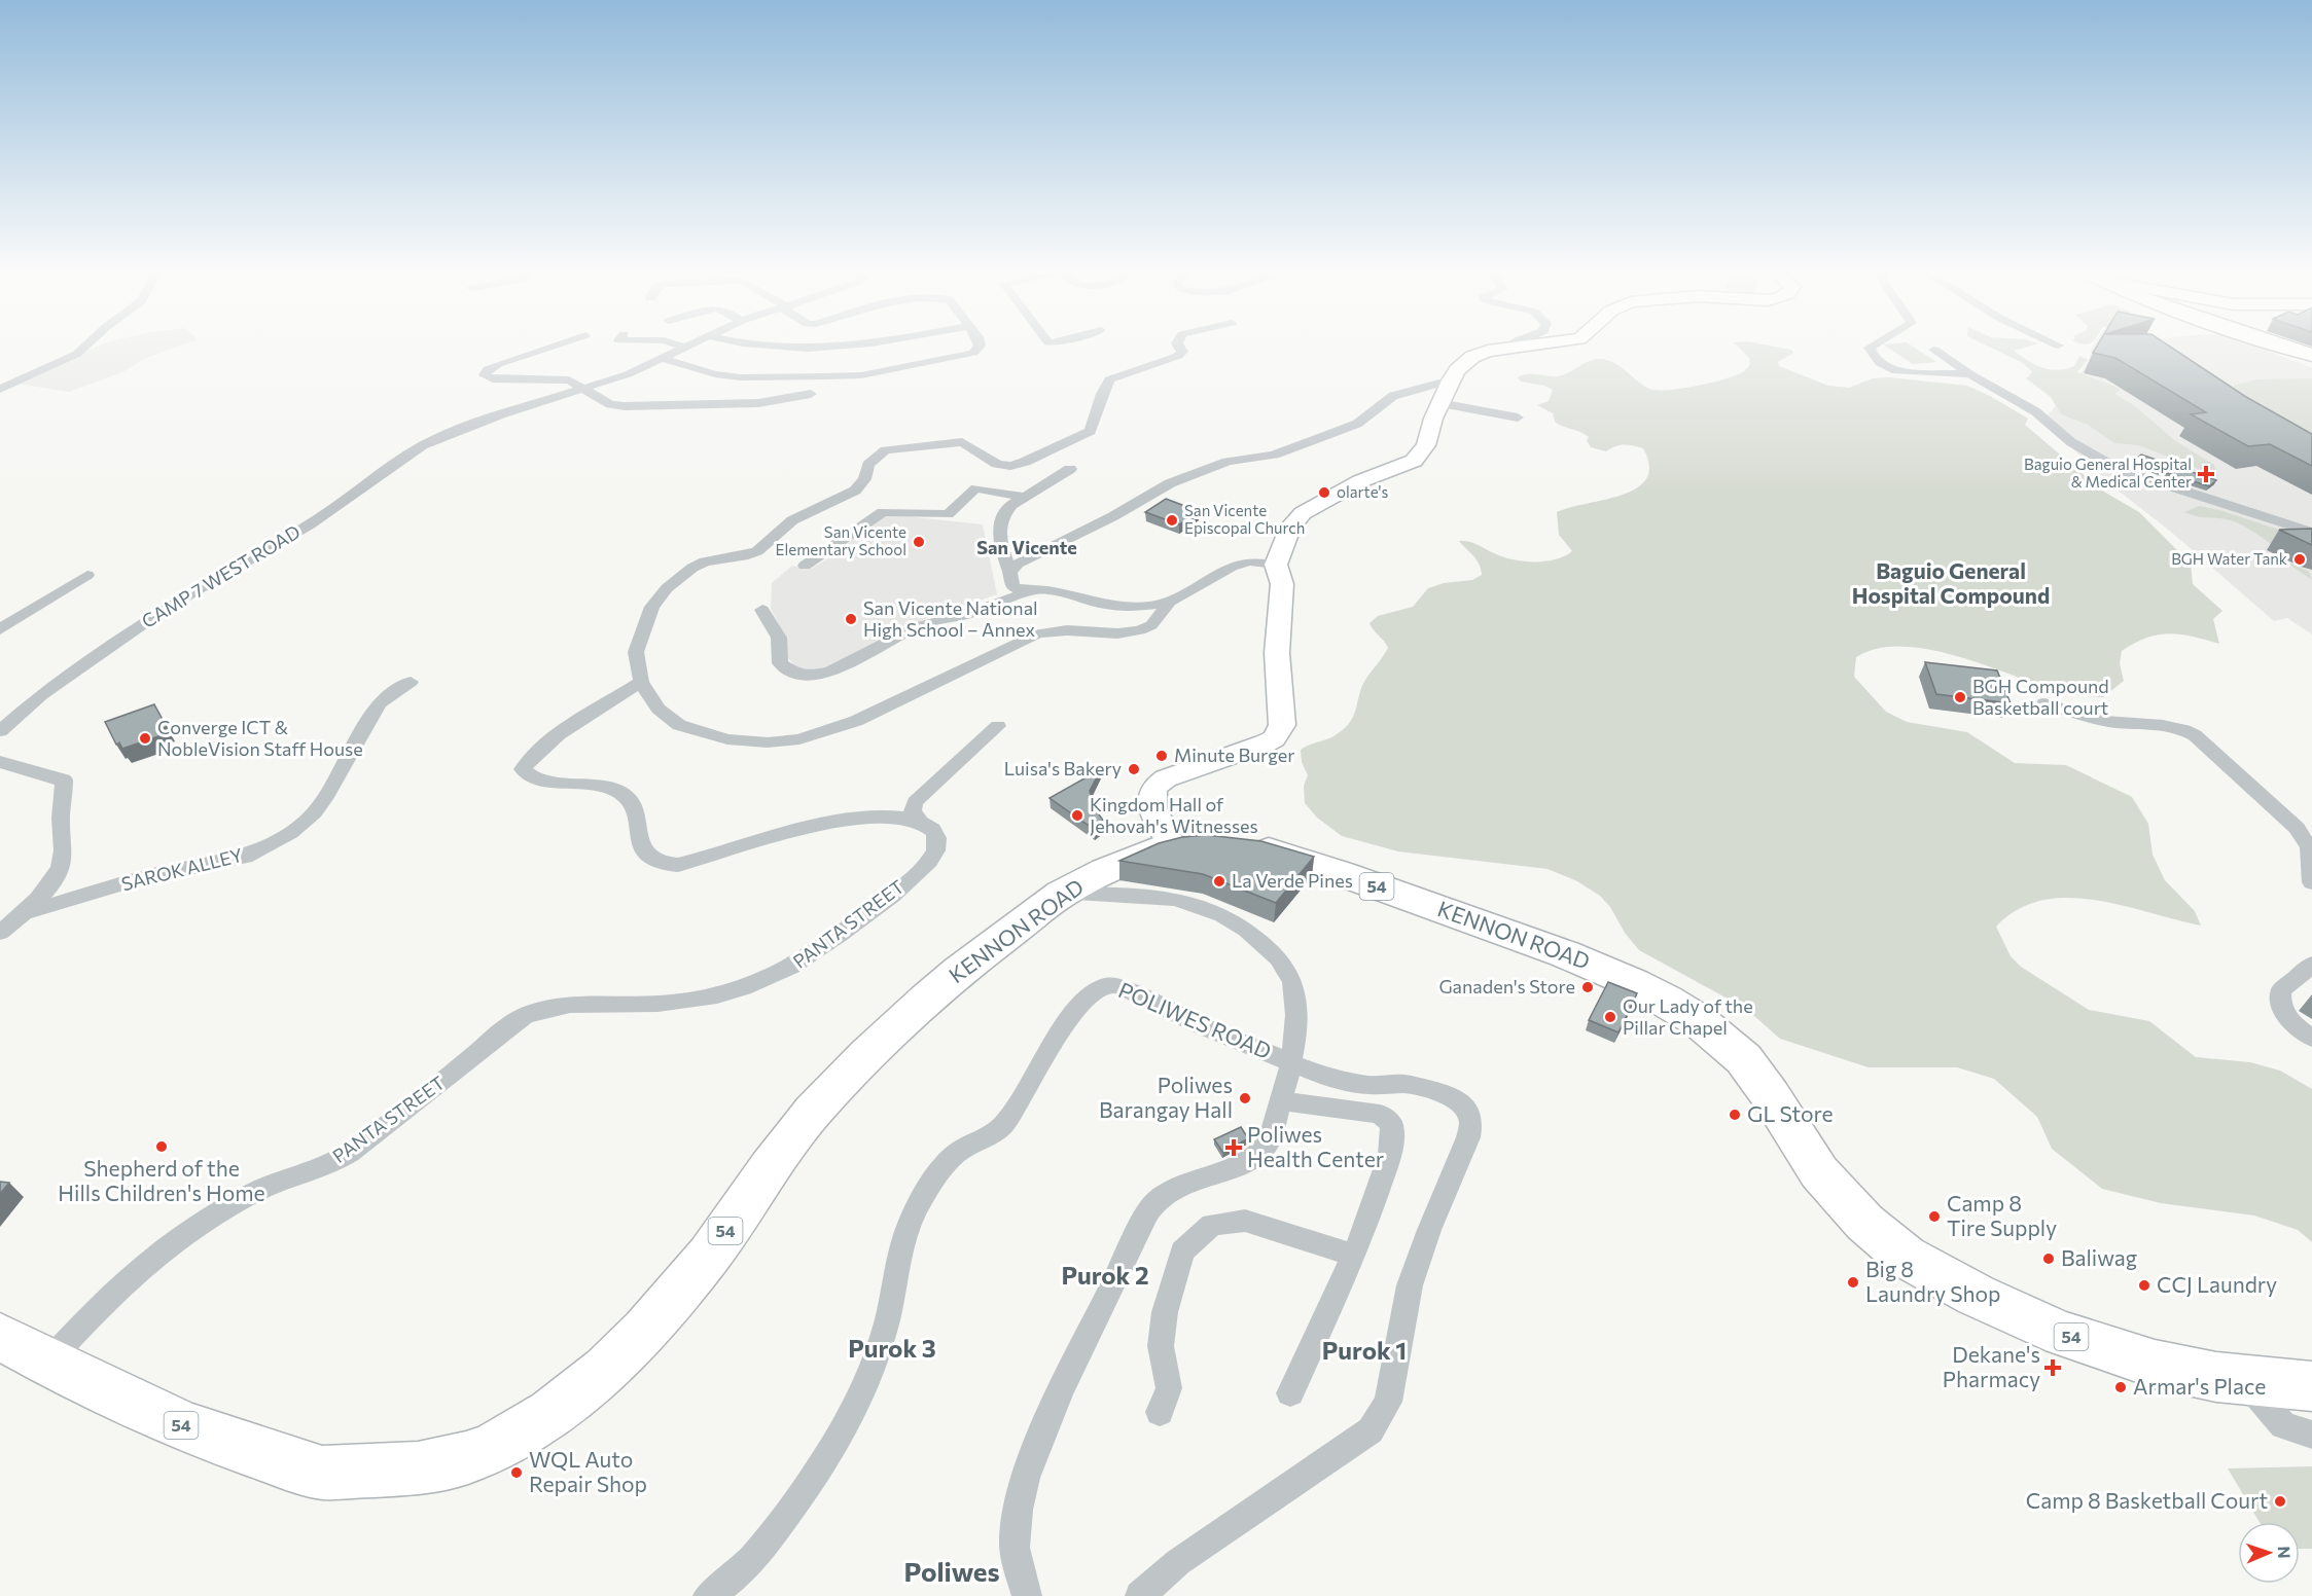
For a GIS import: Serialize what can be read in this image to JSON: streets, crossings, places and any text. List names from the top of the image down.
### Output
{
  "streets": {
    "highway": ["54", "KENNON ROAD"],
    "street": [
      "CAMP 7 WEST ROAD",
      "SAROK ALLEY",
      "PANTA STREET",
      "POLIWES ROAD"
    ]
  },
  "crossings": [
    ["PANTA STREET", "KENNON ROAD"],
    ["KENNON ROAD", "POLIWES ROAD"]
  ],
  "districts": [
    "San Vicente",
    "Baguio General Hospital Compound",
    "Purok 2",
    "Purok 3",
    "Purok 1",
    "Poliwes"
  ],
  "places": {
    "health": ["Baguio General Hospital & Medical Center", "Poliwes Health Center", "Dekane's Pharmacy"],
    "other": [
      "olarte's",
      "San Vicente Episcopal Church",
      "San Vicente Elementary School",
      "BGH Water Tank",
      "San Vicente National High School – Annex",
      "BGH Compound Basketball court",
      "Converge ICT & NobleVision Staff House",
      "Minute Burger",
      "Luisa's Bakery",
      "Kingdom Hall of Jehovah's Witnesses",
      "La Verde Pines",
      "Ganaden's Store",
      "Our Lady of the Pillar Chapel",
      "Poliwes Barangay Hall",
      "GL Store",
      "Shepherd of the Hills Children's Home",
      "Camp 8 Tire Supply",
      "Baliwag",
      "Big 8 Laundry Shop",
      "CCJ Laundry",
      "Armar's Place",
      "WQL Auto Repair Shop",
      "Camp 8 Basketball Court"
    ]
  },
  "north": "right"
}
